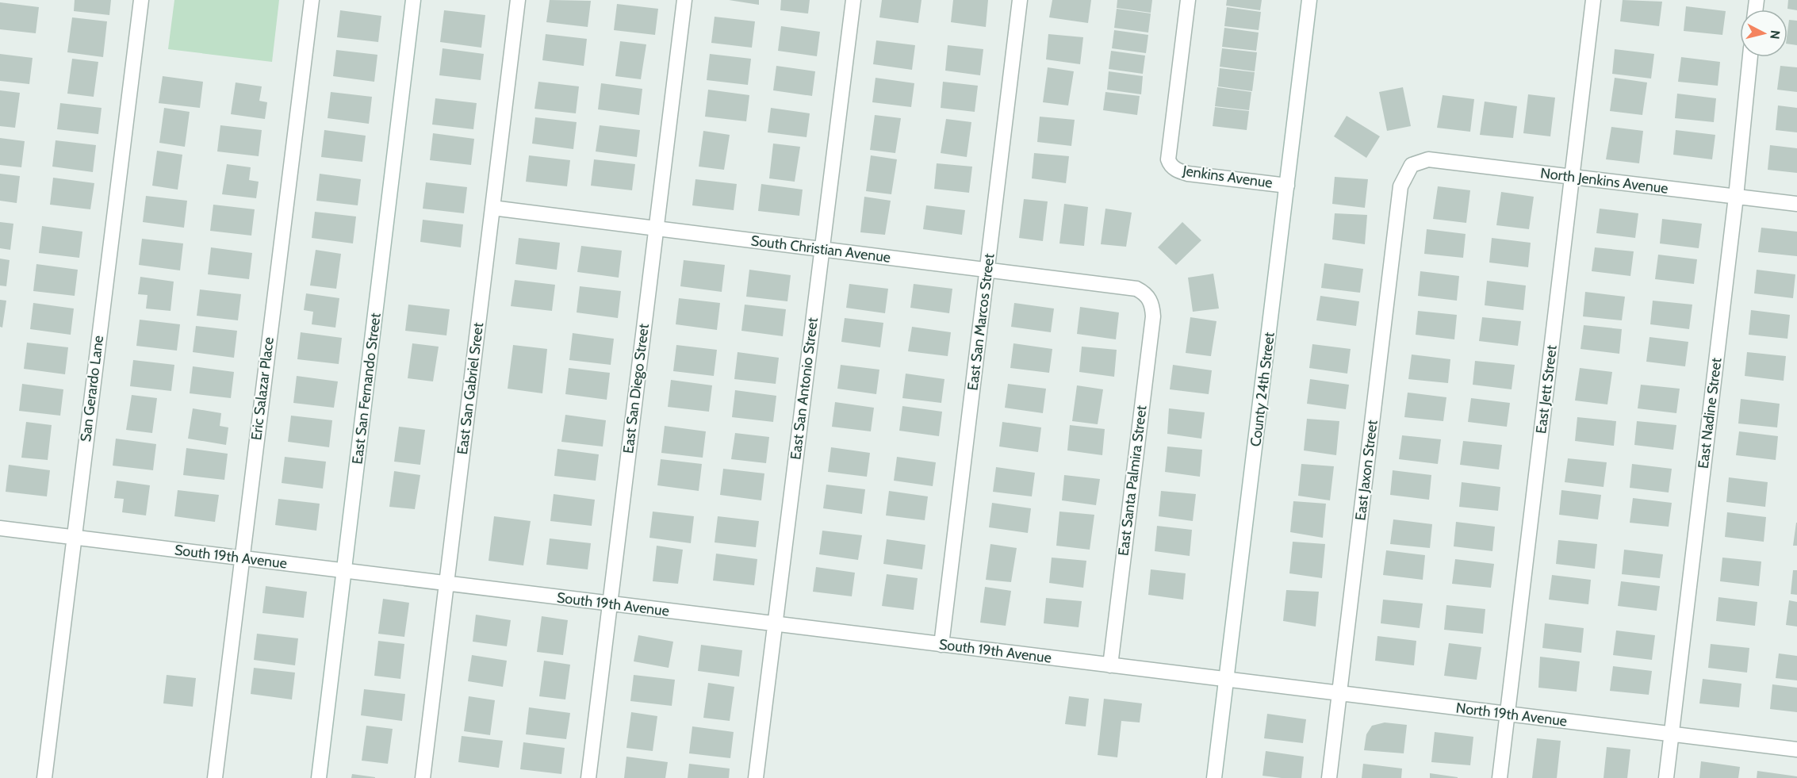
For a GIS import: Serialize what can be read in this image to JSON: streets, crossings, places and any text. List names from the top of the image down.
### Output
{
  "streets": {
    "street": [
      "Jenkins Avenue",
      "North Jenkins Avenue",
      "South Christian Avenue",
      "East San Marcos Street",
      "San Gerardo Lane",
      "Eric Salazar Place",
      "East San Fernando Street",
      "East San Gabriel Sreet",
      "East San Diego Street",
      "East San Antonio Street",
      "County 24th Street",
      "East Jett Street",
      "East Nadine Street",
      "East Jaxon Street",
      "East Santa Palmira Street",
      "South 19th Avenue",
      "North 19th Avenue"
    ]
  },
  "crossings": [
    ["Jenkins Avenue", "County 24th Street"],
    ["North Jenkins Avenue", "East Jett Street"],
    ["North Jenkins Avenue", "East Nadine Street"],
    ["North Jenkins Avenue", "East Jaxon Street"],
    ["South Christian Avenue", "East San Marcos Street"],
    ["South Christian Avenue", "East San Gabriel Sreet"],
    ["South Christian Avenue", "East San Diego Street"],
    ["South Christian Avenue", "East San Antonio Street"],
    ["South Christian Avenue", "East Santa Palmira Street"],
    ["East San Marcos Street", "South 19th Avenue"],
    ["San Gerardo Lane", "South 19th Avenue"],
    ["Eric Salazar Place", "South 19th Avenue"],
    ["East San Fernando Street", "South 19th Avenue"],
    ["East San Gabriel Sreet", "South 19th Avenue"],
    ["East San Diego Street", "South 19th Avenue"],
    ["East San Antonio Street", "South 19th Avenue"],
    ["County 24th Street", "South 19th Avenue"],
    ["County 24th Street", "North 19th Avenue"],
    ["East Jett Street", "North 19th Avenue"],
    ["East Nadine Street", "North 19th Avenue"],
    ["East Jaxon Street", "North 19th Avenue"],
    ["East Santa Palmira Street", "South 19th Avenue"],
    ["South 19th Avenue", "North 19th Avenue"]
  ],
  "north": "right"
}
